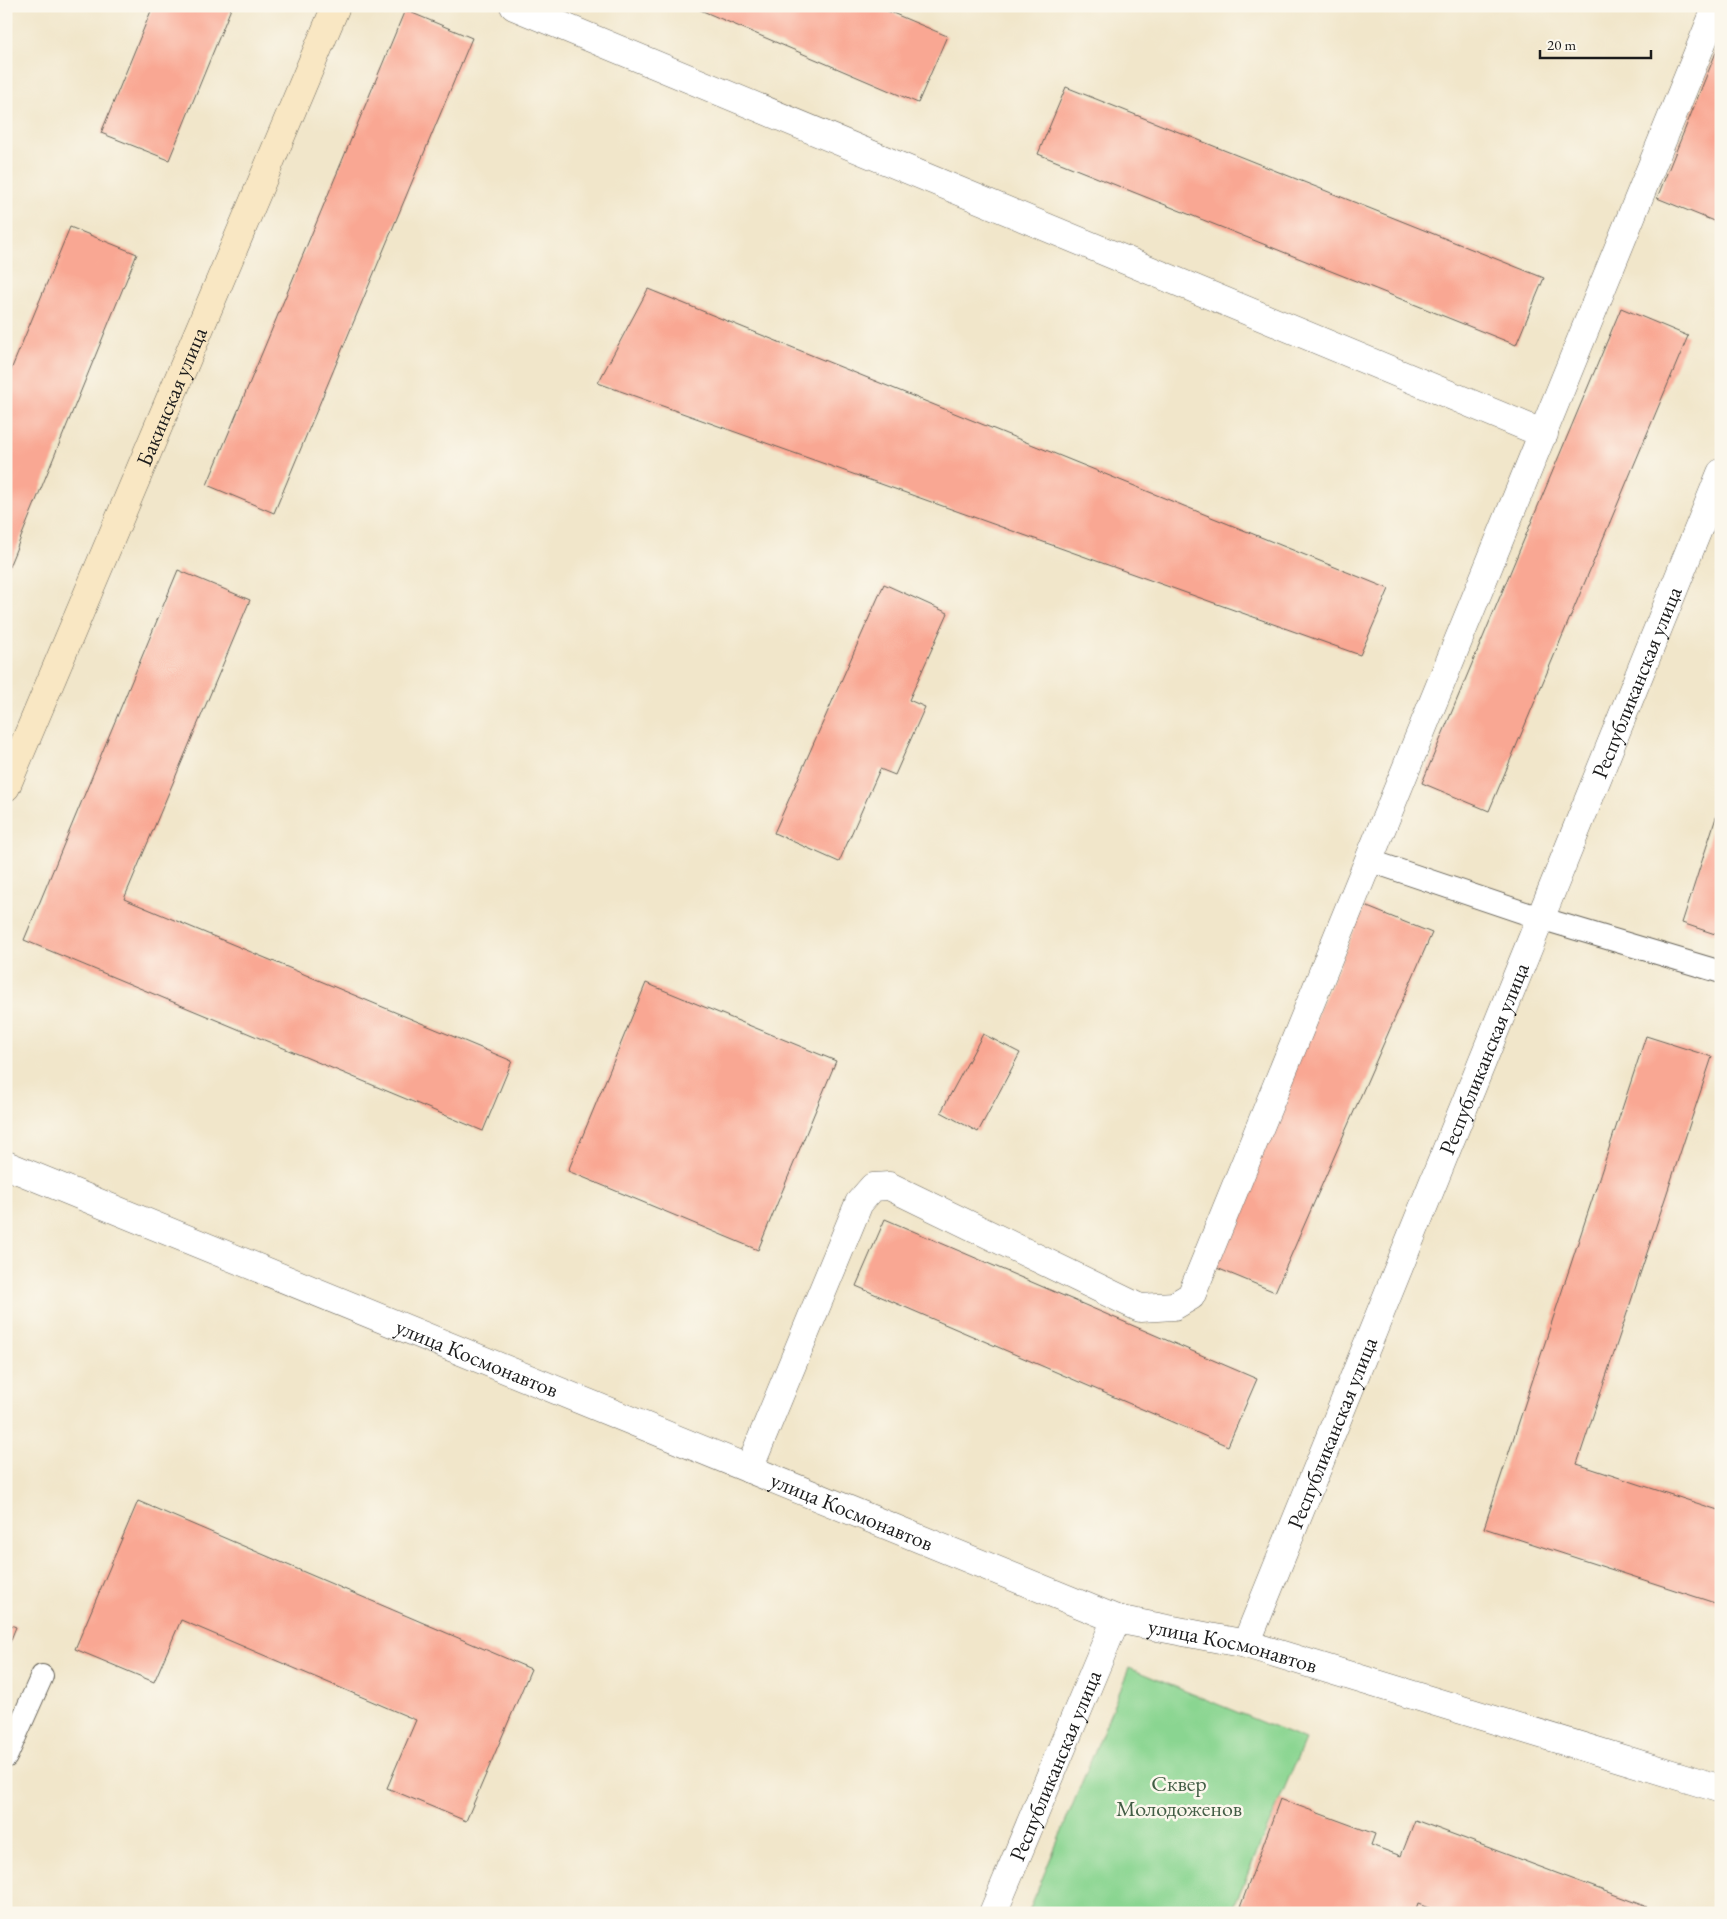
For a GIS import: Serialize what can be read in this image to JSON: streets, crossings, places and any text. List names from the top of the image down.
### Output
{
  "streets": {
    "street": ["Бакинская улица", "Республиканская улица", "улица Космонавтов"]
  },
  "crossings": [
    ["Республиканская улица", "улица Космонавтов"]
  ],
  "parks": ["Сквер Молодоженов"],
  "scale_bar": "20 m"
}
